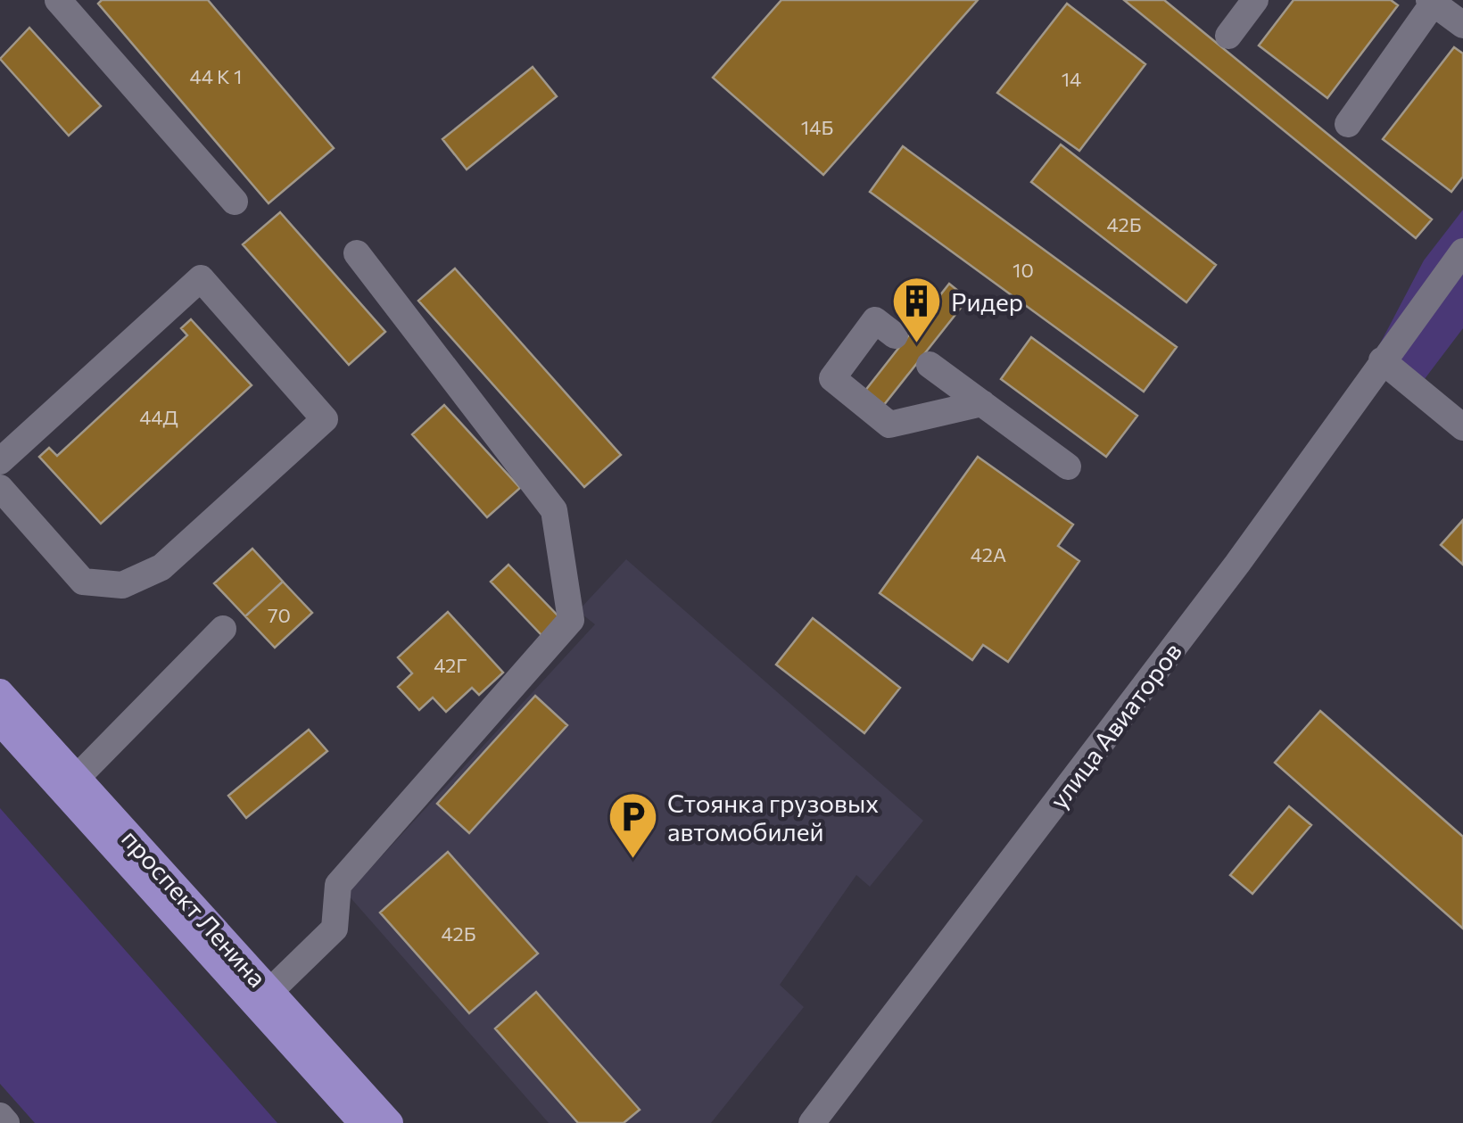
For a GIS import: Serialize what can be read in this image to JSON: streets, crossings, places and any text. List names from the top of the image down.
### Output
{
  "streets": {
    "main road": ["проспект Ленина"],
    "street": ["улица Авиаторов"]
  },
  "places": {
    "building": ["Ридер"],
    "parking": ["Стоянка грузовых автомобилей"]
  },
  "house_numbers": [
    "44 К 1",
    "14",
    "14Б",
    "42Б",
    "10",
    "44Д",
    "42А",
    "70",
    "42Г",
    "42Б"
  ]
}
